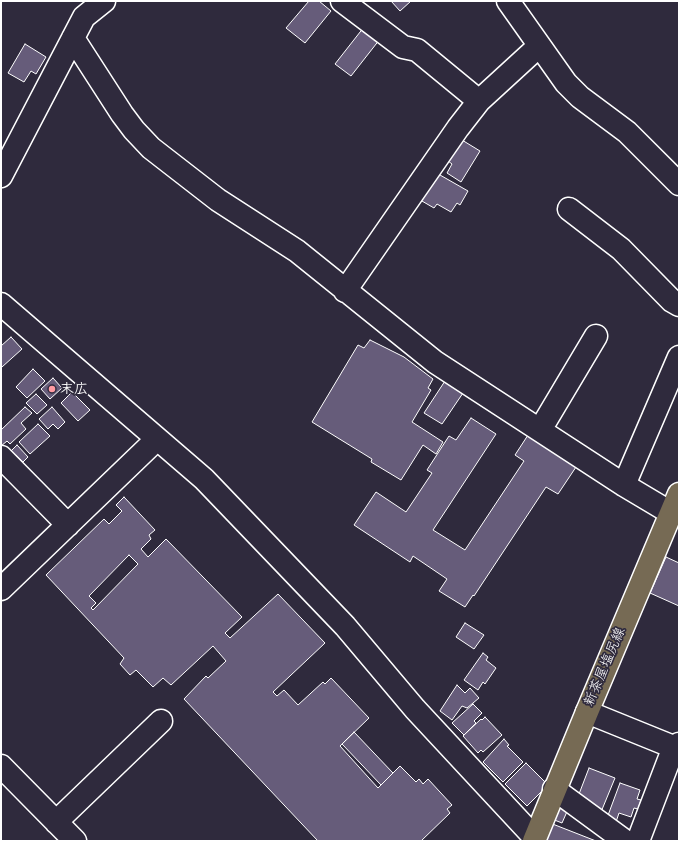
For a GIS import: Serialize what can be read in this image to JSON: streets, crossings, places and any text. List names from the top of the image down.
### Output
{
  "streets": {
    "main road": ["新茶屋塩尻線"]
  },
  "places": ["末広"]
}
